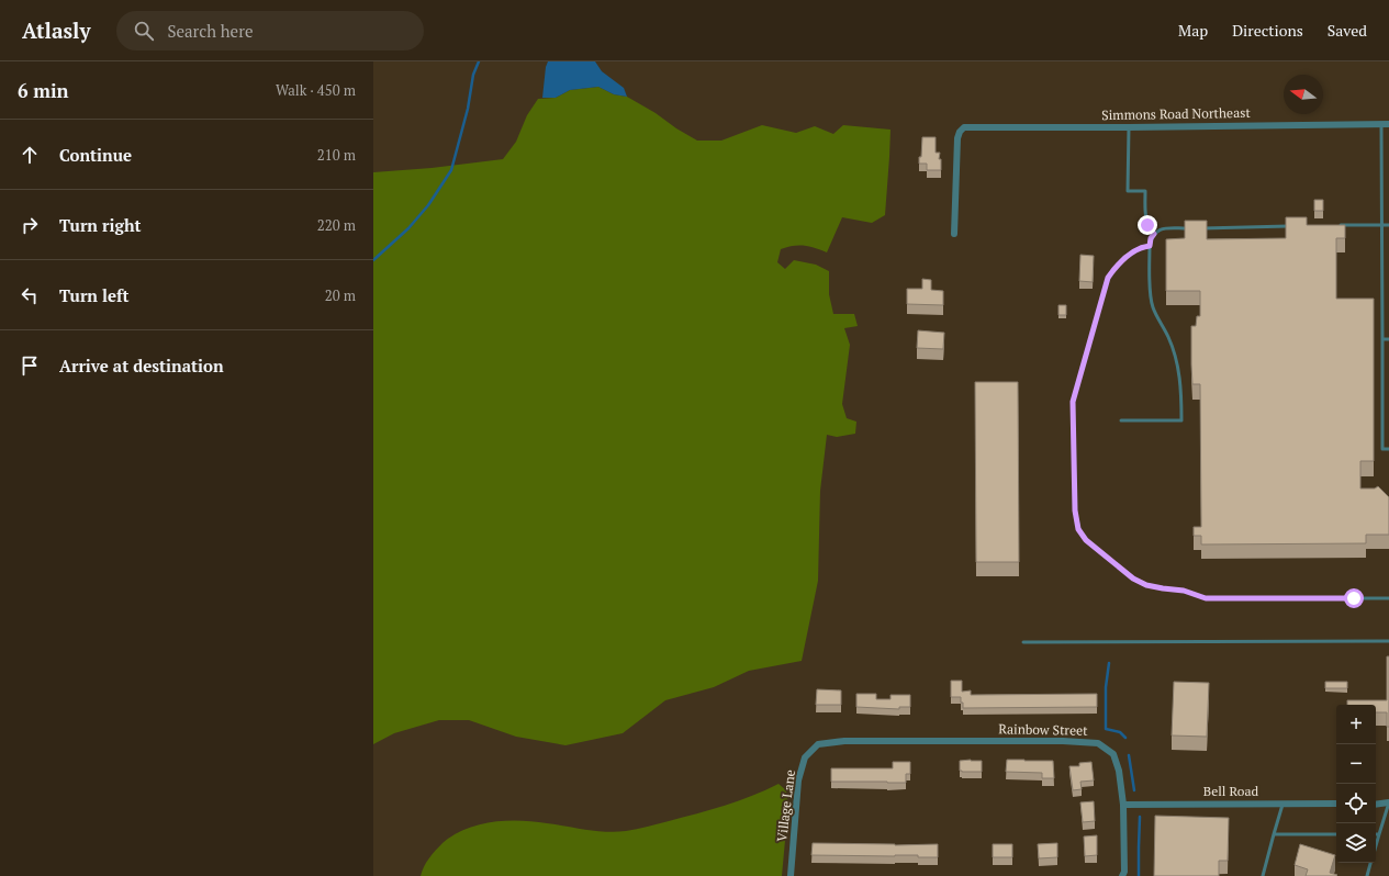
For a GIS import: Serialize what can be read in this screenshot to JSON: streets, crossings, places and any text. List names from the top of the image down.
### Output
{
  "streets": {
    "street": [
      "Simmons Road Northeast",
      "Rainbow Street",
      "Bell Road",
      "Village Lane"
    ]
  },
  "crossings": [
    ["Rainbow Street", "Bell Road"],
    ["Rainbow Street", "Village Lane"]
  ],
  "north": "left",
  "page": {
    "header": "Atlasly",
    "search": "Search here",
    "nav": ["Map", "Directions", "Saved"],
    "heading": ["6 min", "Walk · 450 m"],
    "list": [
      ["Continue", "210 m"],
      ["Turn right", "220 m"],
      ["Turn left", "20 m"],
      "Arrive at destination"
    ],
    "map_buttons": ["+", "−"]
  }
}
